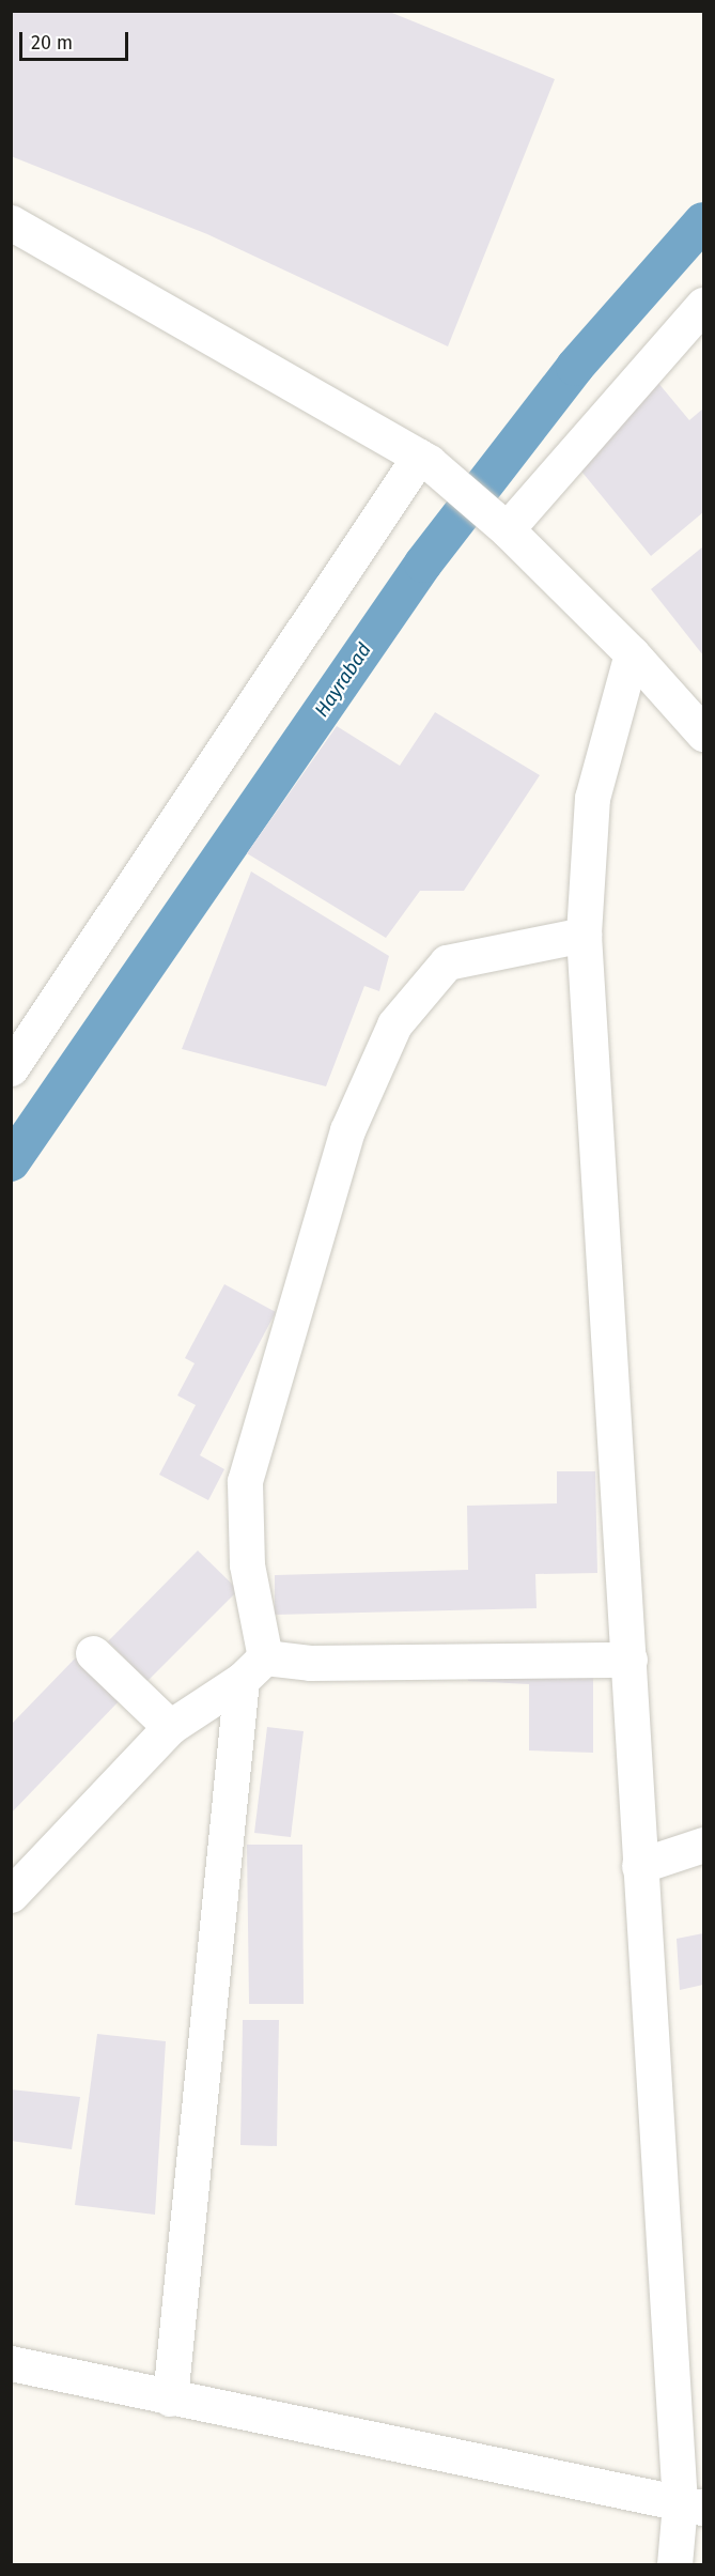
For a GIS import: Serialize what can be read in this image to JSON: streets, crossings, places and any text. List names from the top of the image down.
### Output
{
  "water": ["Hayrabad"],
  "scale_bar": "20 m"
}
